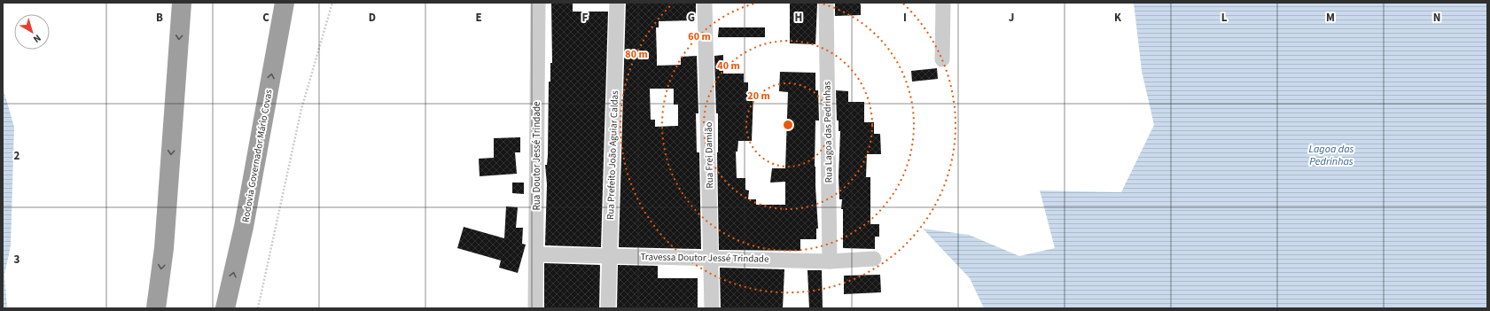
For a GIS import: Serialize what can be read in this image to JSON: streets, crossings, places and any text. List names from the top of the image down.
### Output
{
  "streets": {
    "highway": ["Rodovia Governador Mário Covas"],
    "street": [
      "Rua Lagoa das Pedrinhas",
      "Rua Prefeito João Aguiar Caldas",
      "Rua Frei Damião",
      "Rua Doutor Jessé Trindade",
      "Travessa Doutor Jessé Trindade"
    ]
  },
  "crossings": [
    ["Rua Lagoa das Pedrinhas", "Travessa Doutor Jessé Trindade"],
    ["Rua Prefeito João Aguiar Caldas", "Travessa Doutor Jessé Trindade"],
    ["Rua Frei Damião", "Travessa Doutor Jessé Trindade"],
    ["Rua Doutor Jessé Trindade", "Travessa Doutor Jessé Trindade"]
  ],
  "water": ["Lagoa das Pedrinhas"],
  "north": "bottom right",
  "grid": {
    "columns": [
      "B",
      "C",
      "D",
      "E",
      "F",
      "G",
      "H",
      "I",
      "J",
      "K",
      "L",
      "M",
      "N"
    ],
    "rows": ["2", "3"]
  },
  "rings": [
    "60 m",
    "80 m",
    "40 m",
    "20 m"
  ]
}
